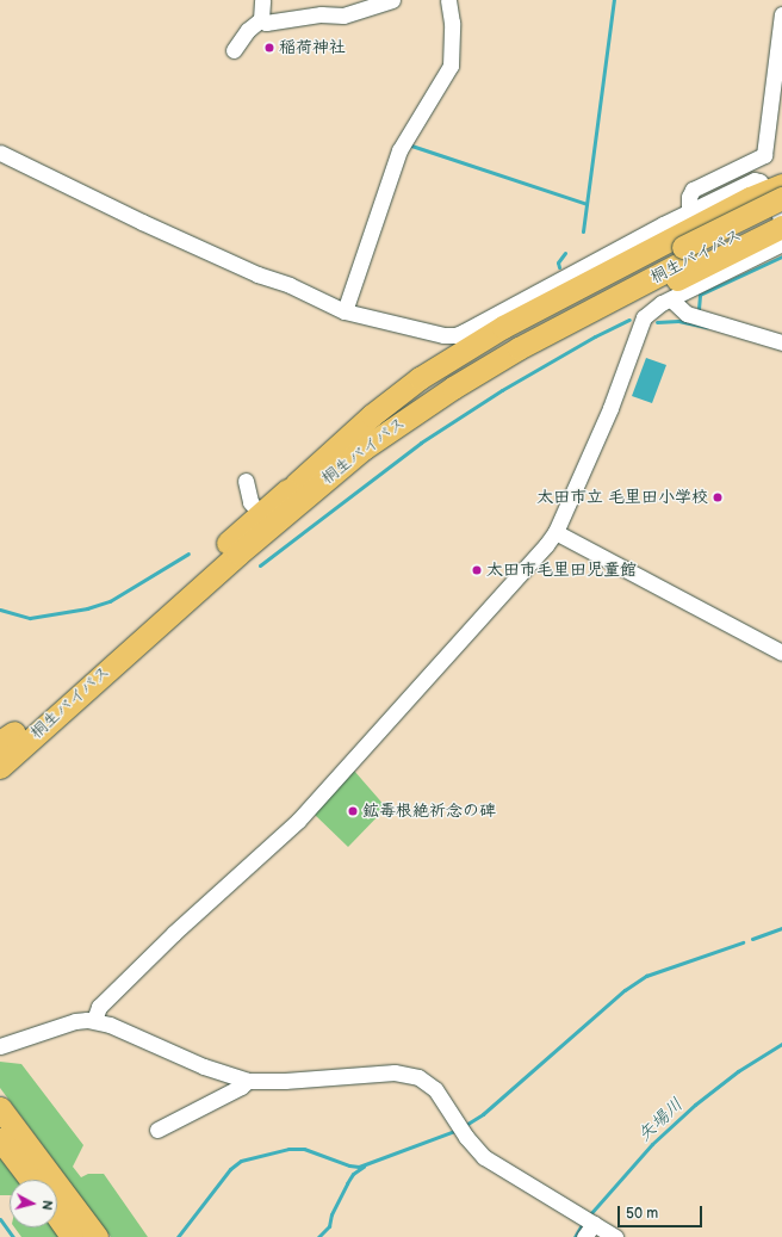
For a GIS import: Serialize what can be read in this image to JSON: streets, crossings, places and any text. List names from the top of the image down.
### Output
{
  "streets": {
    "highway": ["桐生バイパス"]
  },
  "water": ["矢場川"],
  "places": [
    "稲荷神社",
    "太田市立 毛里田小学校",
    "太田市毛里田児童館",
    "鉱毒根絶祈念の碑"
  ],
  "scale_bar": "50 m",
  "north": "right"
}
